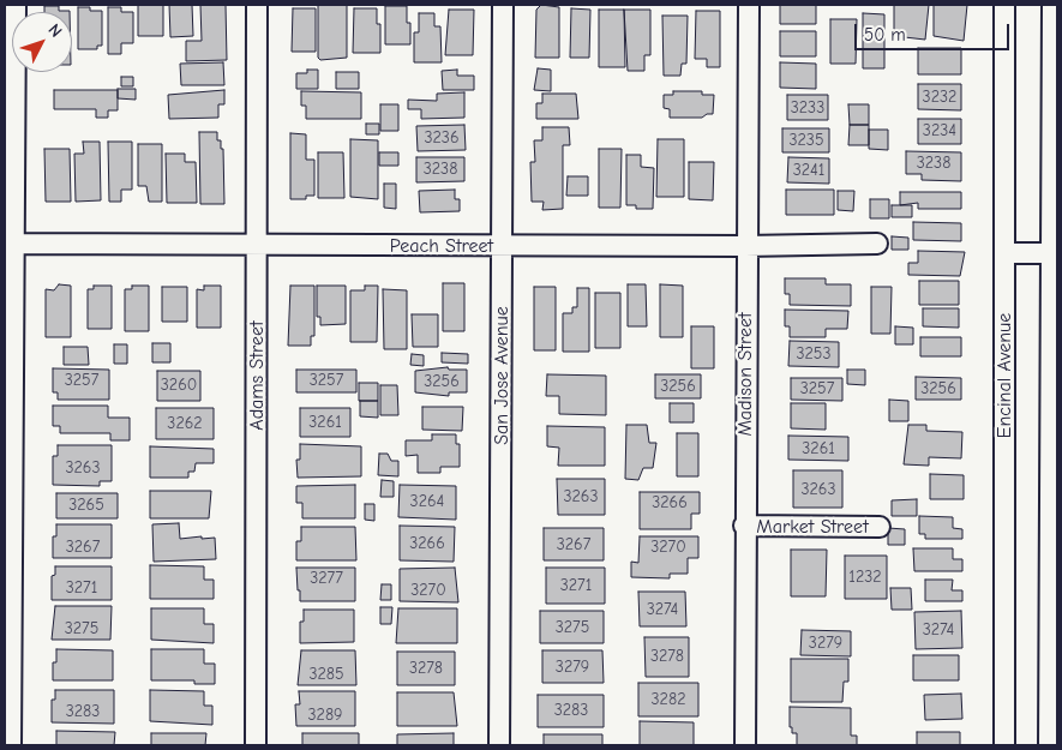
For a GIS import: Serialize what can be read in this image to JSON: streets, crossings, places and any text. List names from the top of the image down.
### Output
{
  "streets": {
    "street": [
      "Peach Street",
      "Madison Street",
      "Adams Street",
      "San Jose Avenue",
      "Encinal Avenue",
      "Market Street"
    ]
  },
  "crossings": [
    ["Peach Street", "Madison Street"],
    ["Peach Street", "Adams Street"],
    ["Peach Street", "San Jose Avenue"],
    ["Madison Street", "Market Street"]
  ],
  "house_numbers": [
    "3232",
    "3233",
    "3234",
    "3236",
    "3235",
    "3238",
    "3238",
    "3241",
    "3253",
    "3257",
    "3257",
    "3256",
    "3260",
    "3256",
    "3257",
    "3256",
    "3261",
    "3262",
    "3261",
    "3263",
    "3263",
    "3263",
    "3264",
    "3266",
    "3265",
    "3266",
    "3267",
    "3267",
    "3270",
    "1232",
    "3277",
    "3271",
    "3271",
    "3270",
    "3274",
    "3275",
    "3275",
    "3274",
    "3279",
    "3278",
    "3279",
    "3278",
    "3285",
    "3282",
    "3283",
    "3283",
    "3289"
  ],
  "scale_bar": "50 m",
  "north": "top right"
}
